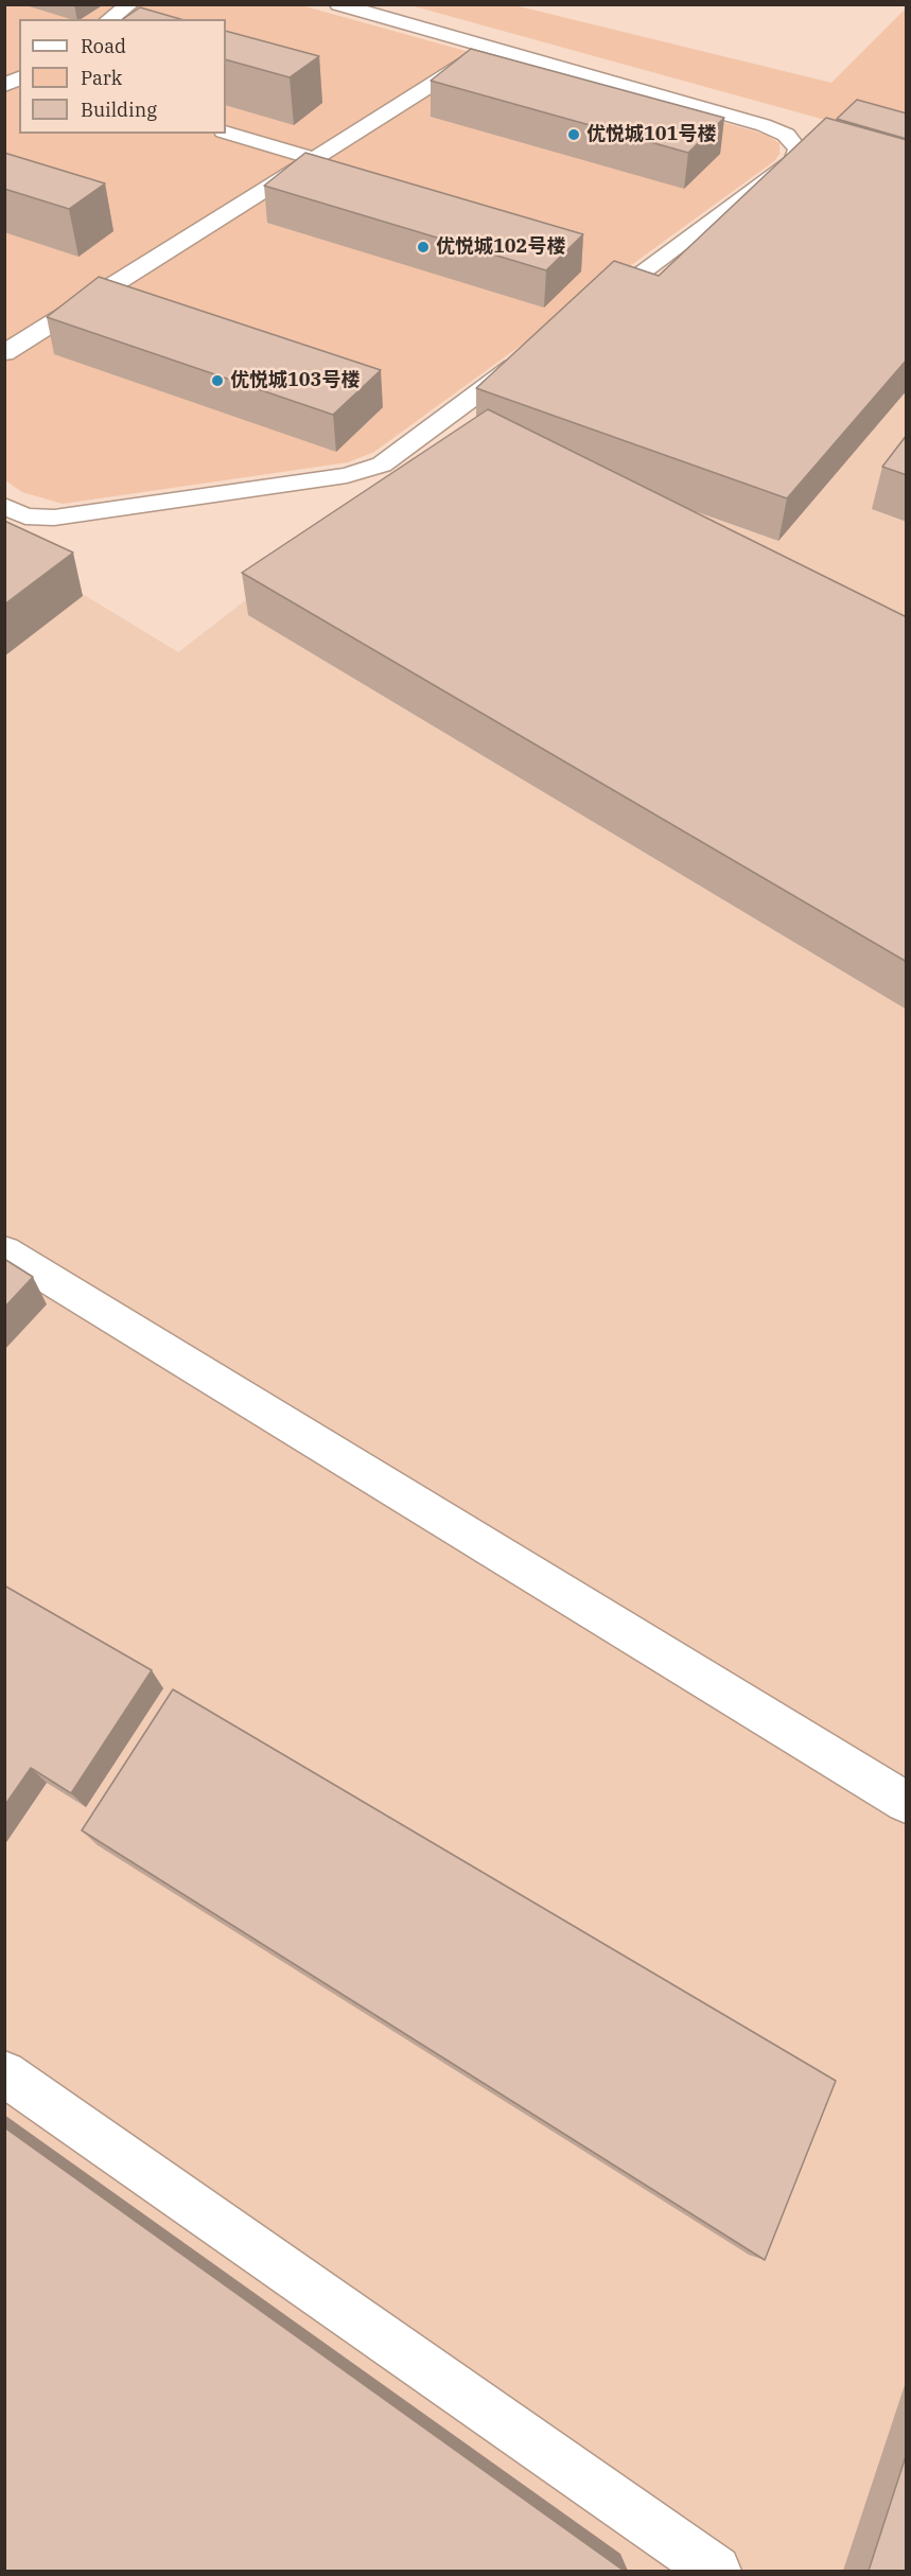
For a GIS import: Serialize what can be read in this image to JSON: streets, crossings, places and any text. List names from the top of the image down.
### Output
{
  "places": ["优悦城101号楼", "优悦城102号楼", "优悦城103号楼"],
  "legend": ["Road", "Park", "Building"]
}
